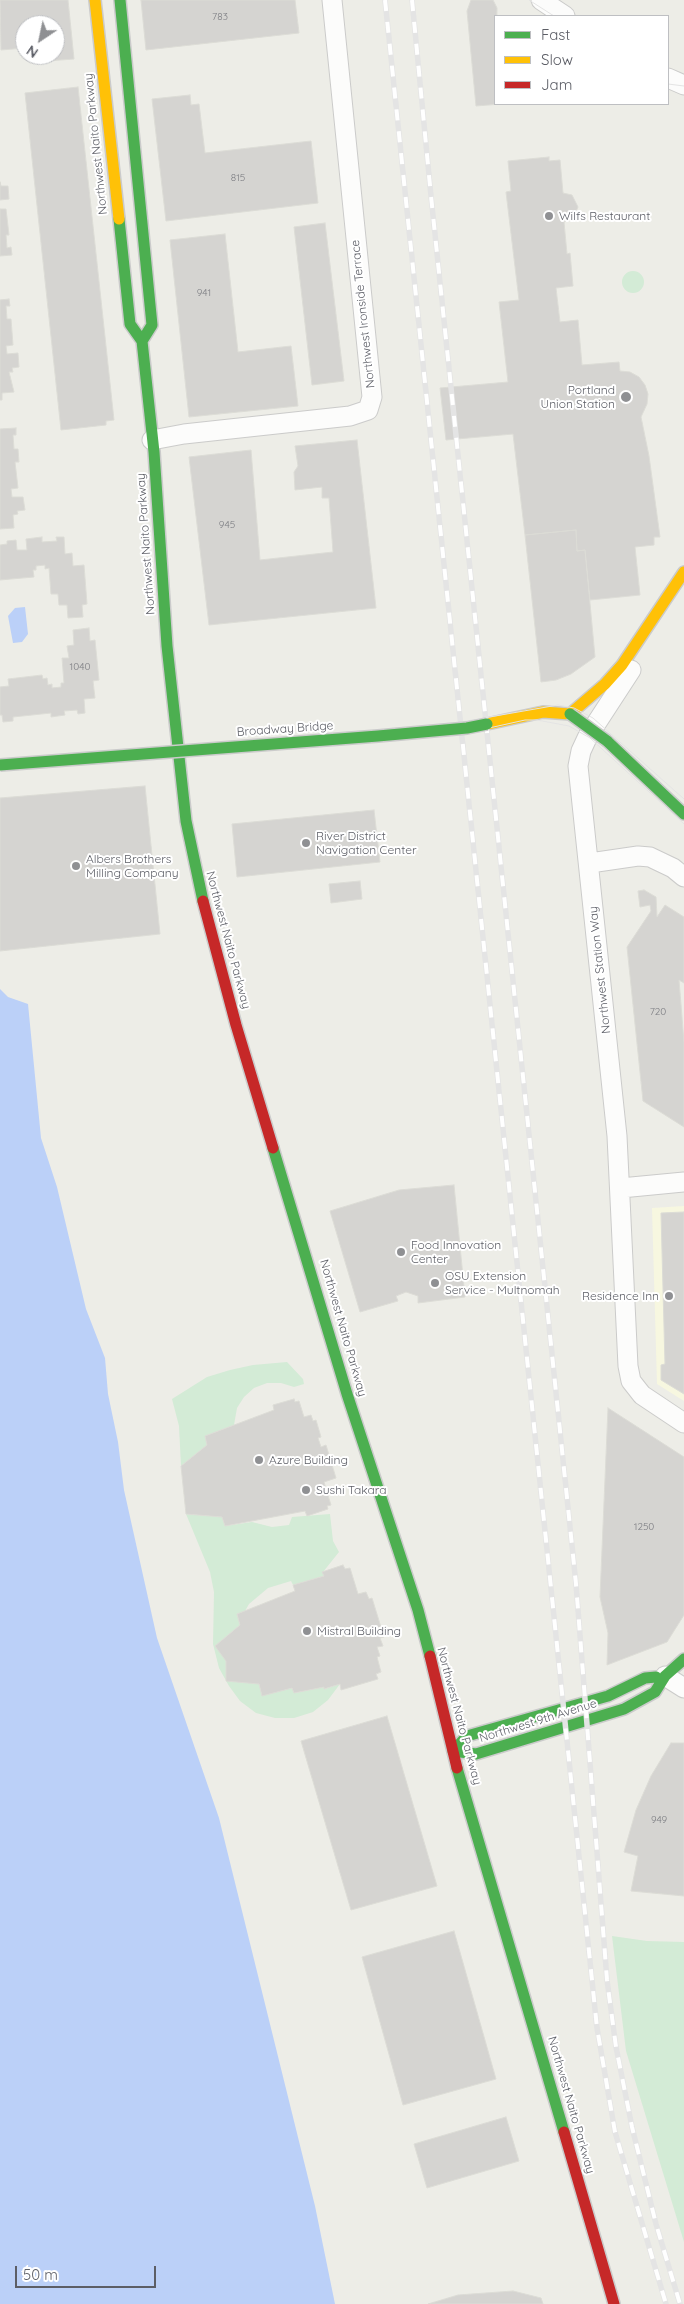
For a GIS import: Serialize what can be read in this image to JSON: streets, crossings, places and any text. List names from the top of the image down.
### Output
{
  "streets": {
    "main road": ["Northwest Naito Parkway", "Broadway Bridge", "Northwest 9th Avenue"],
    "street": ["Northwest Ironside Terrace", "Northwest Station Way"]
  },
  "crossings": [
    ["Northwest Naito Parkway", "Northwest Ironside Terrace"],
    ["Northwest Naito Parkway", "Northwest 9th Avenue"]
  ],
  "places": [
    "Wilfs Restaurant",
    "Portland Union Station",
    "River District Navigation Center",
    "Albers Brothers Milling Company",
    "Food Innovation Center",
    "OSU Extension Service - Multnomah",
    "Residence Inn",
    "Azure Building",
    "Sushi Takara",
    "Mistral Building"
  ],
  "house_numbers": [
    "783",
    "815",
    "941",
    "945",
    "1040",
    "720",
    "1250",
    "949"
  ],
  "legend": ["Fast", "Slow", "Jam"],
  "scale_bar": "50 m",
  "north": "bottom left"
}
